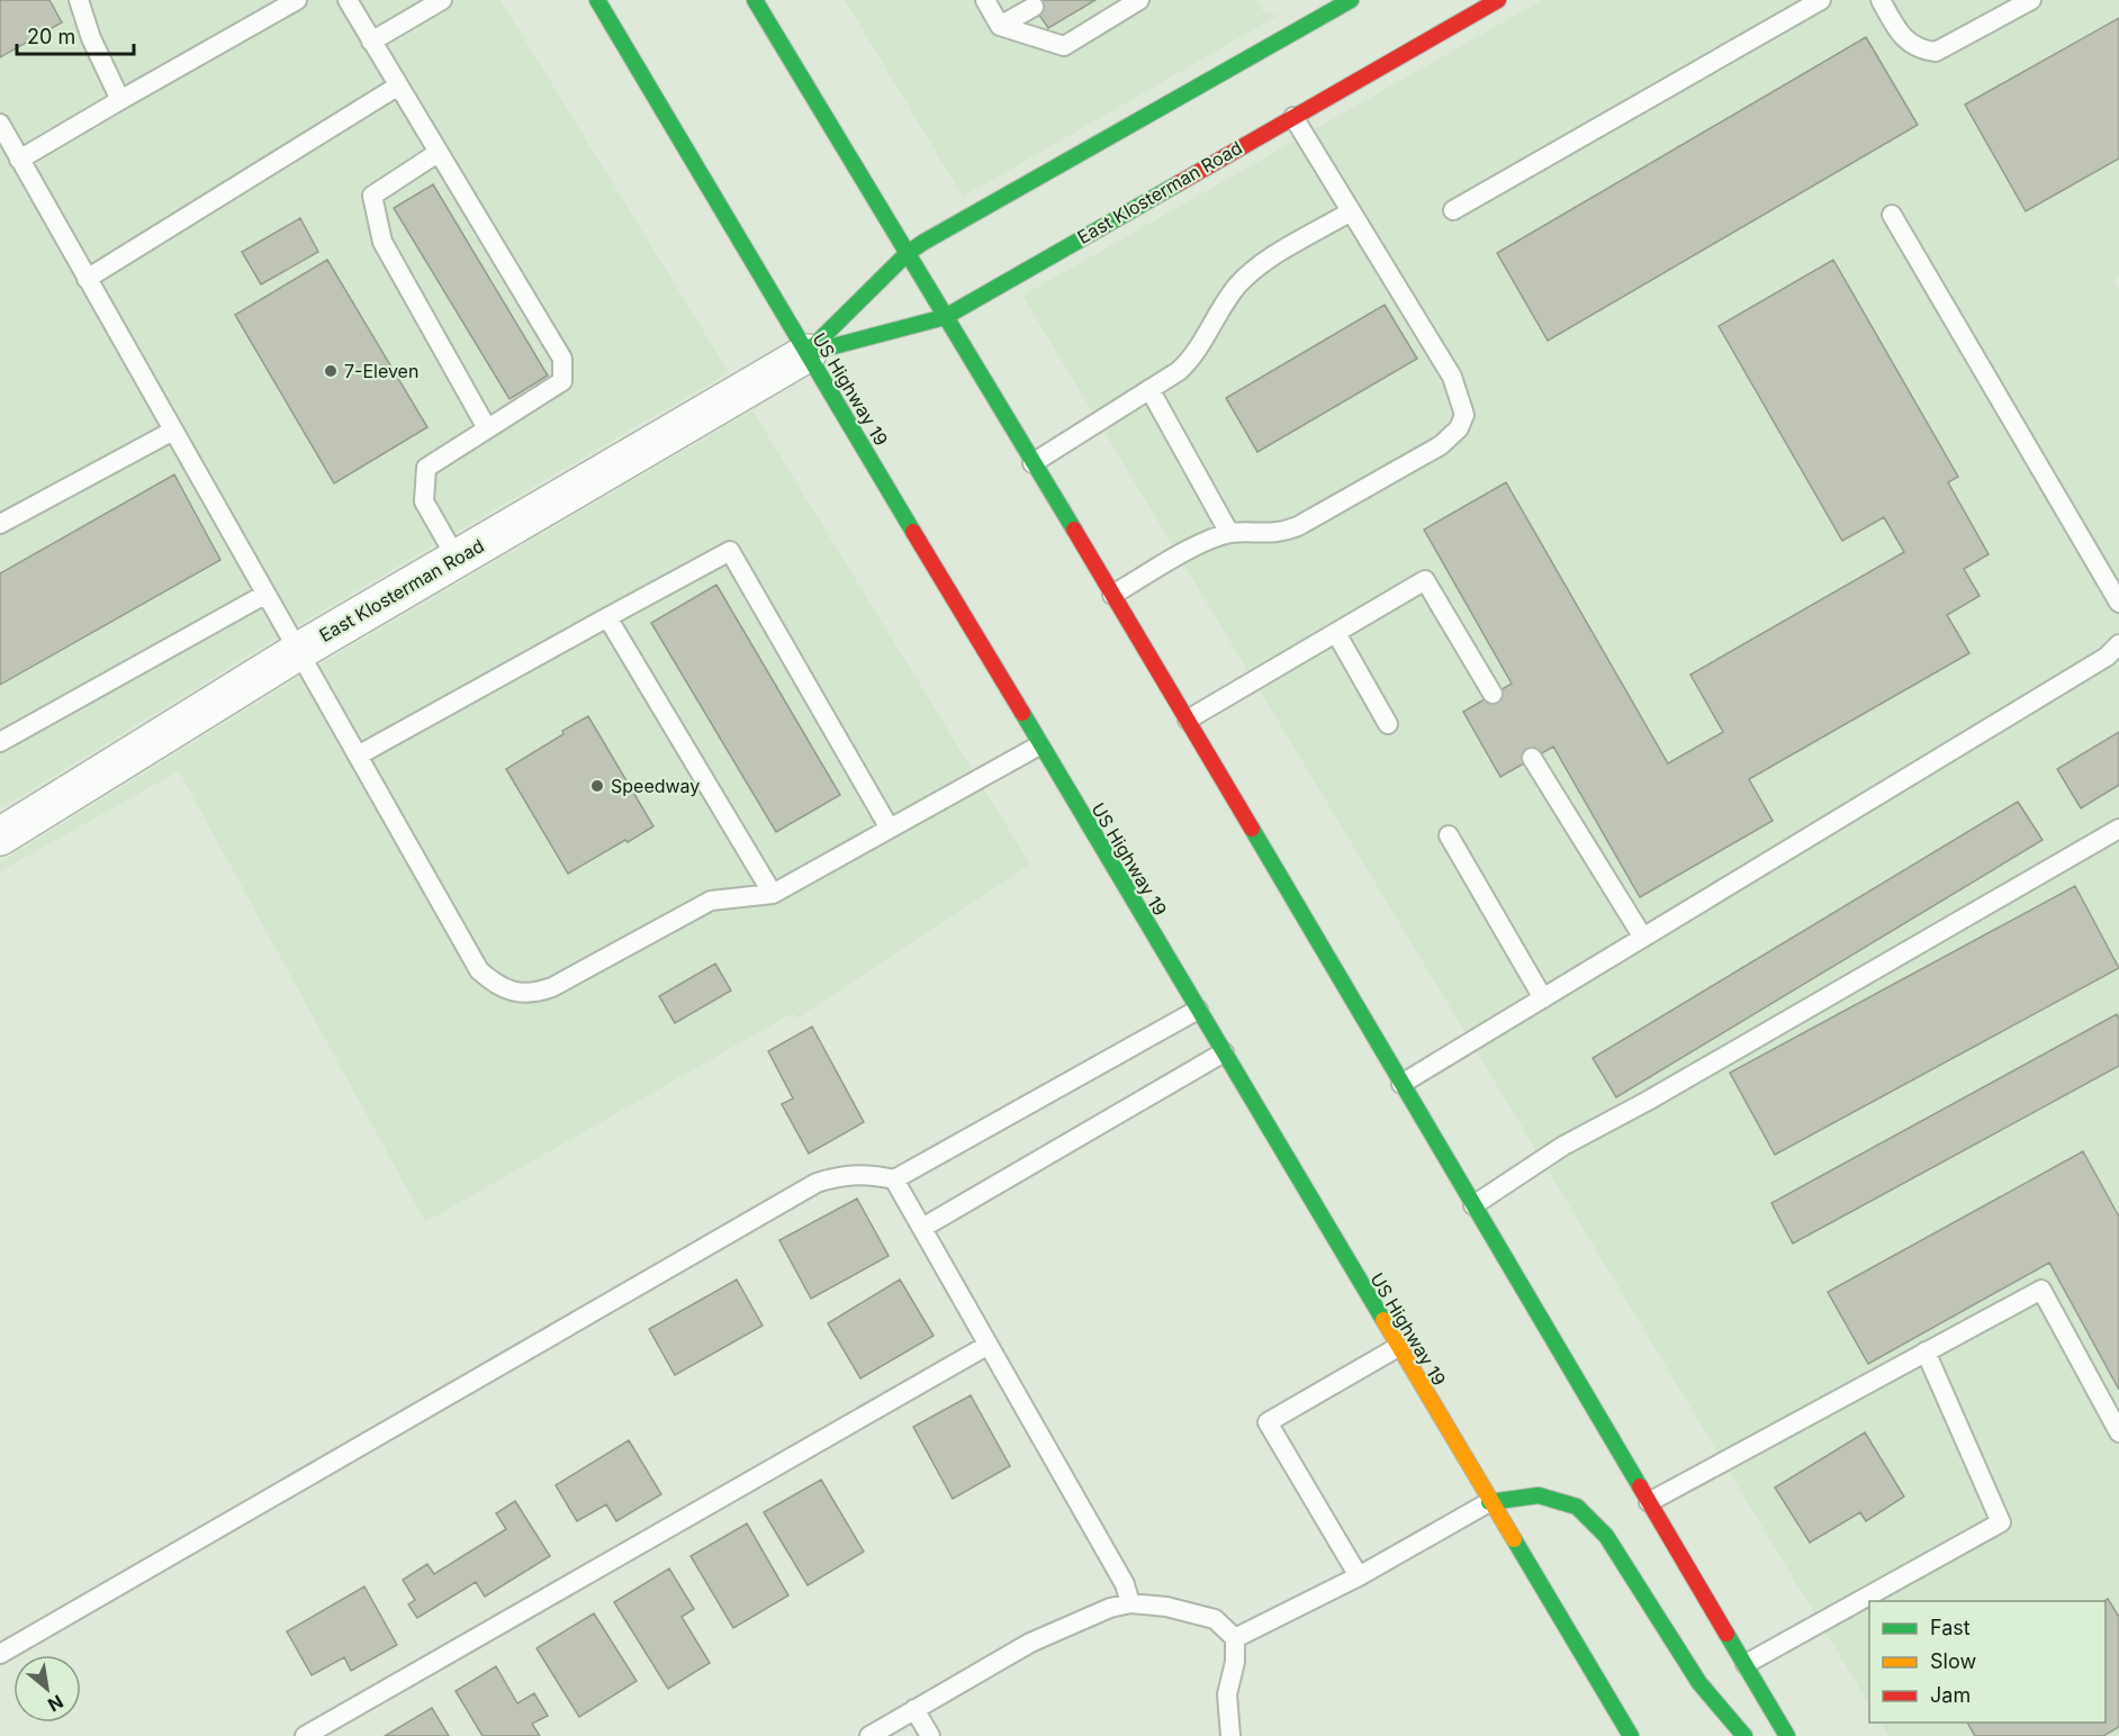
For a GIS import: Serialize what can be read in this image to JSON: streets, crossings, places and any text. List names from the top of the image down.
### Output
{
  "streets": {
    "main road": ["East Klosterman Road", "US Highway 19"]
  },
  "crossings": [
    ["East Klosterman Road", "US Highway 19"]
  ],
  "places": ["7-Eleven", "Speedway"],
  "legend": ["Fast", "Slow", "Jam"],
  "scale_bar": "20 m",
  "north": "bottom right"
}
